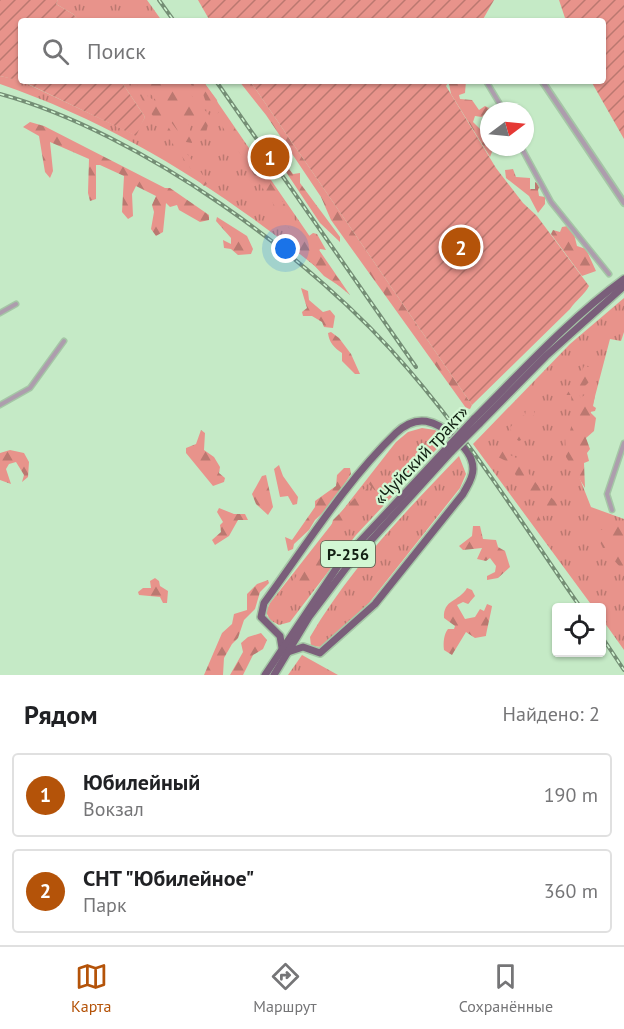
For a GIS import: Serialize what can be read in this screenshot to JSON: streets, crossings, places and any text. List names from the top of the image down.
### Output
{
  "streets": {
    "highway": ["«Чуйский тракт»", "Р-256"]
  },
  "north": "right",
  "page": {
    "search": "Поиск",
    "pins": ["1", "2"],
    "heading": ["Рядом", "Найдено: 2"],
    "list": [
      {
        "mark": "1",
        "name": "Юбилейный",
        "note": "Вокзал",
        "value": "190 m"
      },
      {
        "mark": "2",
        "name": "СНТ \"Юбилейное\"",
        "note": "Парк",
        "value": "360 m"
      }
    ],
    "nav": ["Карта", "Маршрут", "Сохранённые"]
  }
}
